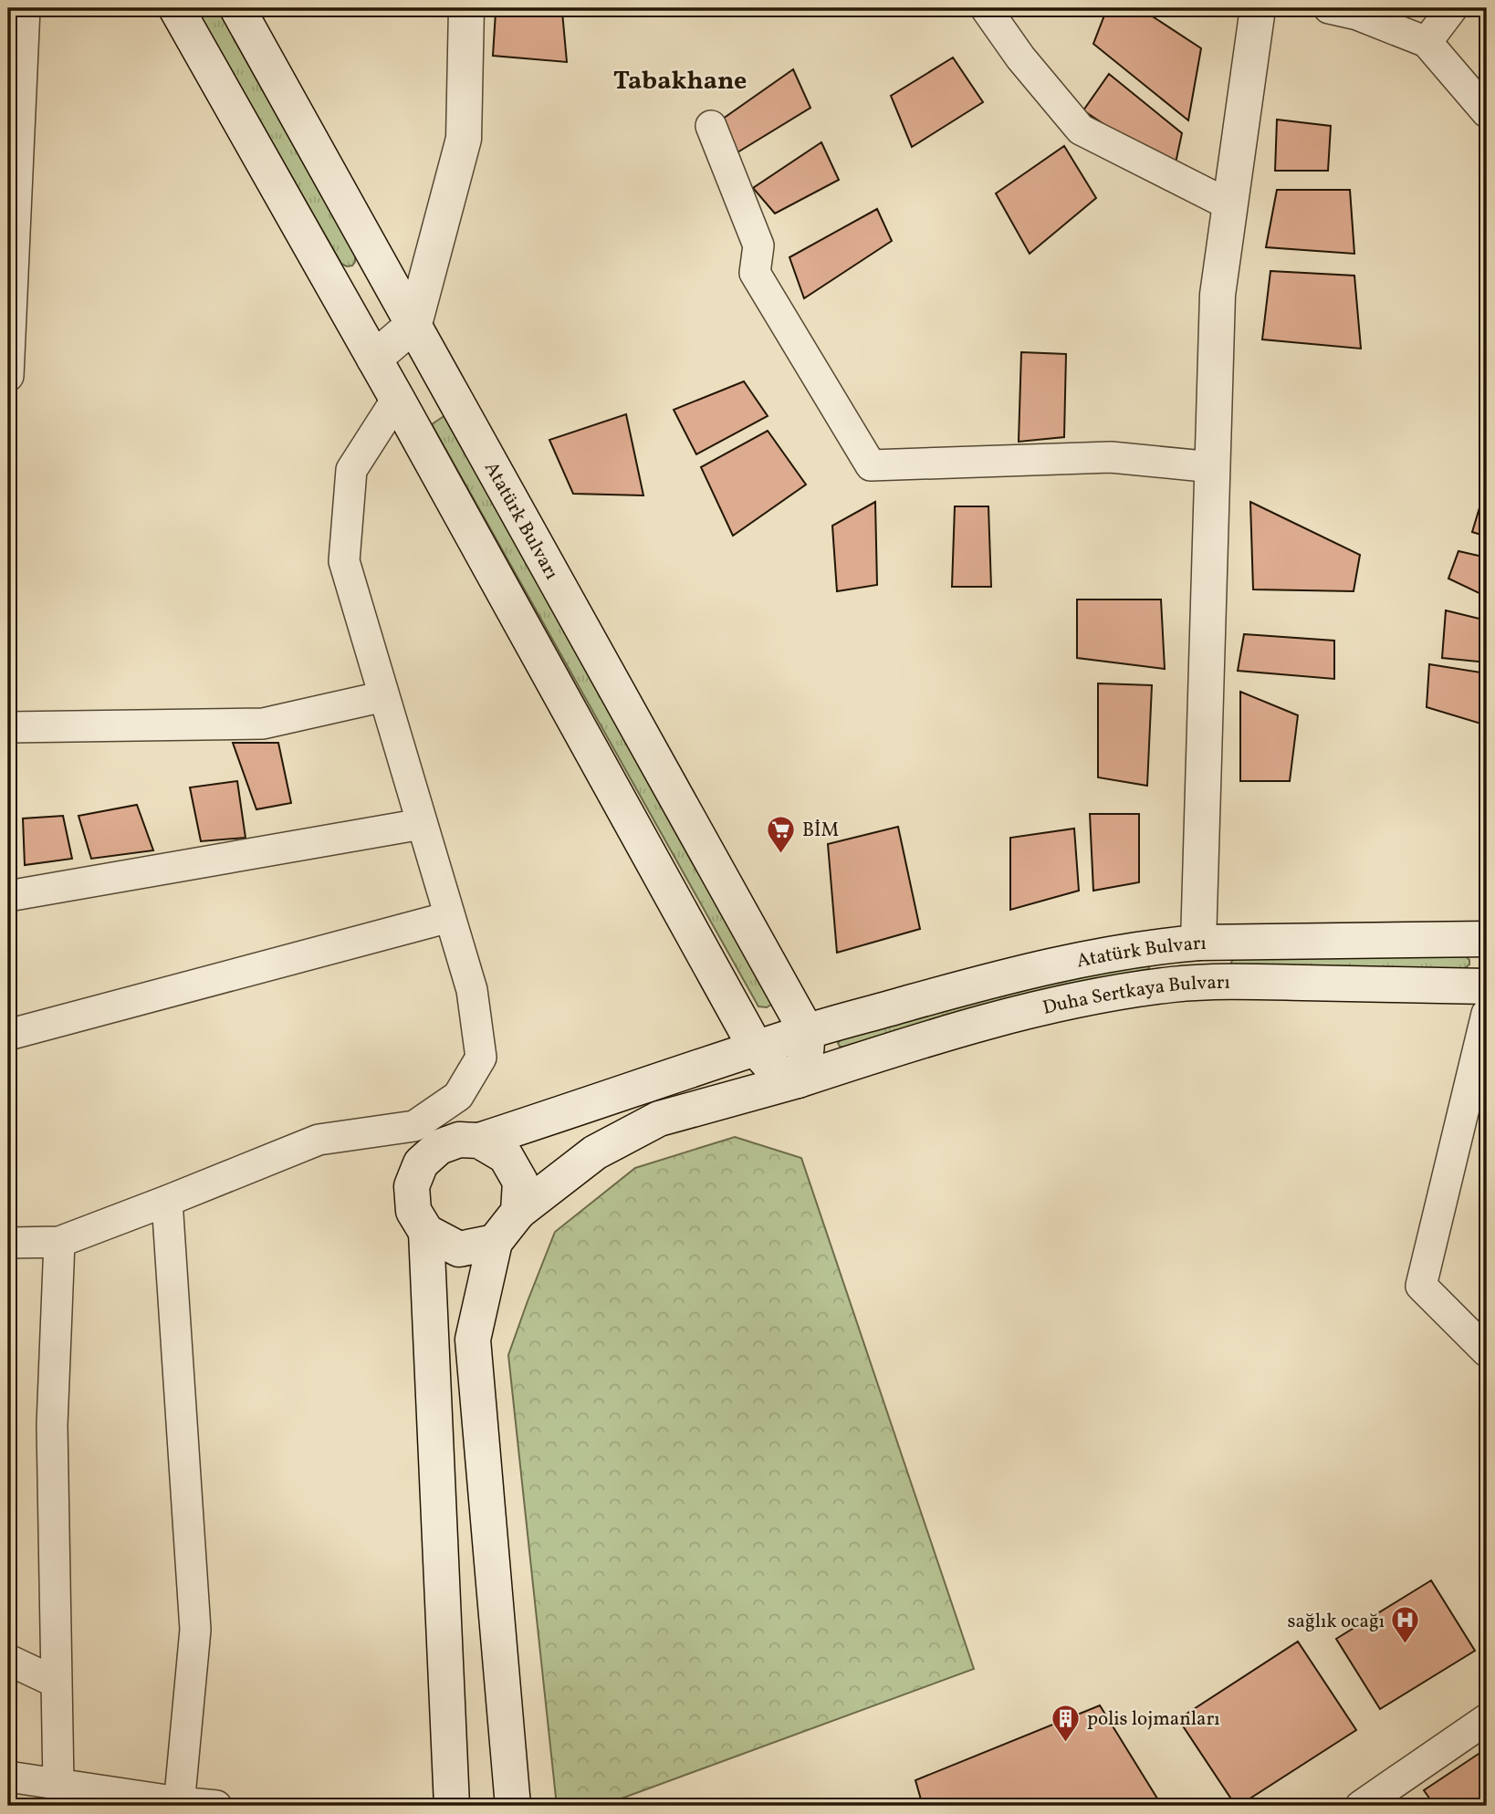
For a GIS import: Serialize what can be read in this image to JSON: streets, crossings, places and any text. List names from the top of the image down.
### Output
{
  "streets": {
    "main road": ["Atatürk Bulvarı", "Duha Sertkaya Bulvarı"]
  },
  "crossings": [
    ["Atatürk Bulvarı", "Duha Sertkaya Bulvarı"]
  ],
  "districts": ["Tabakhane"],
  "places": {
    "supermarket": ["BİM"],
    "hospital": ["sağlık ocağı"],
    "building": ["polis lojmanları"]
  }
}
